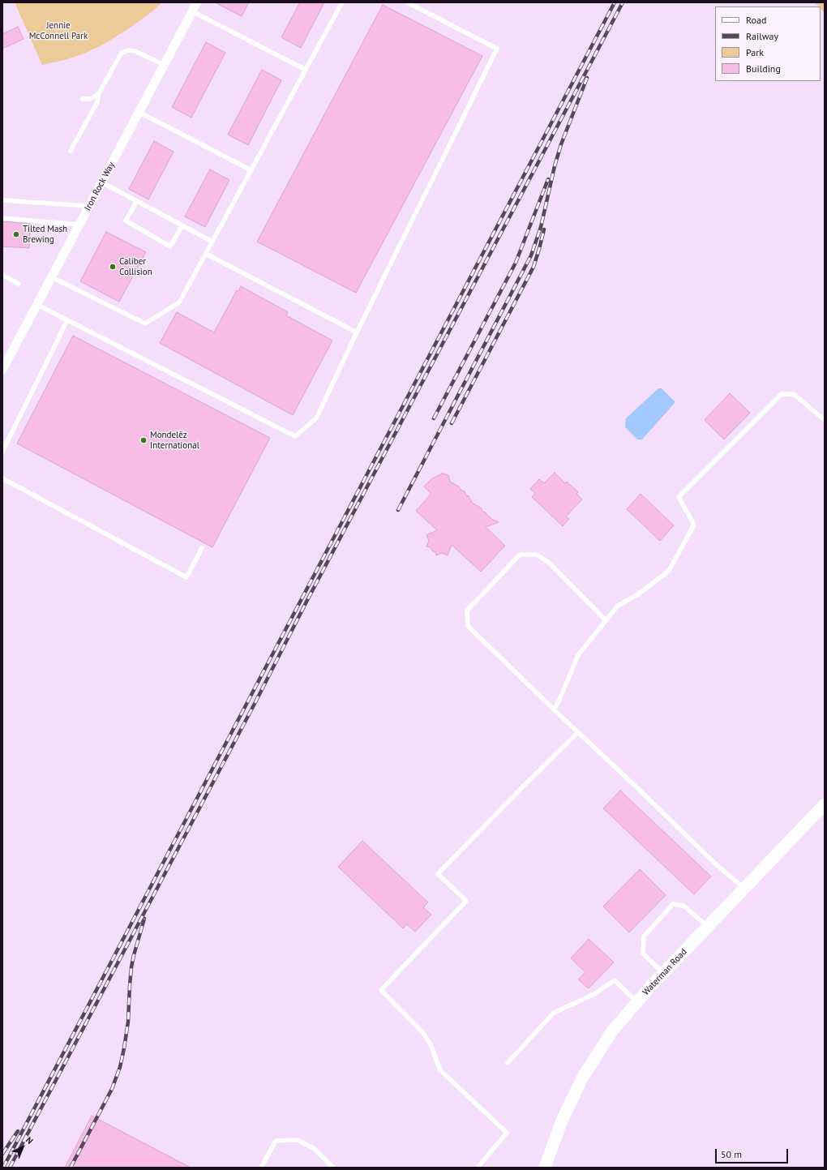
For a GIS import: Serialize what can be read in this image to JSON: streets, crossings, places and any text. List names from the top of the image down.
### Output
{
  "streets": {
    "main road": ["Waterman Road"],
    "street": ["Iron Rock Way"]
  },
  "parks": ["Jennie McConnell Park"],
  "places": ["Tilted Mash Brewing", "Caliber Collision", "Mondelēz International"],
  "legend": [
    "Road",
    "Railway",
    "Park",
    "Building"
  ],
  "scale_bar": "50 m",
  "north": "top right"
}
